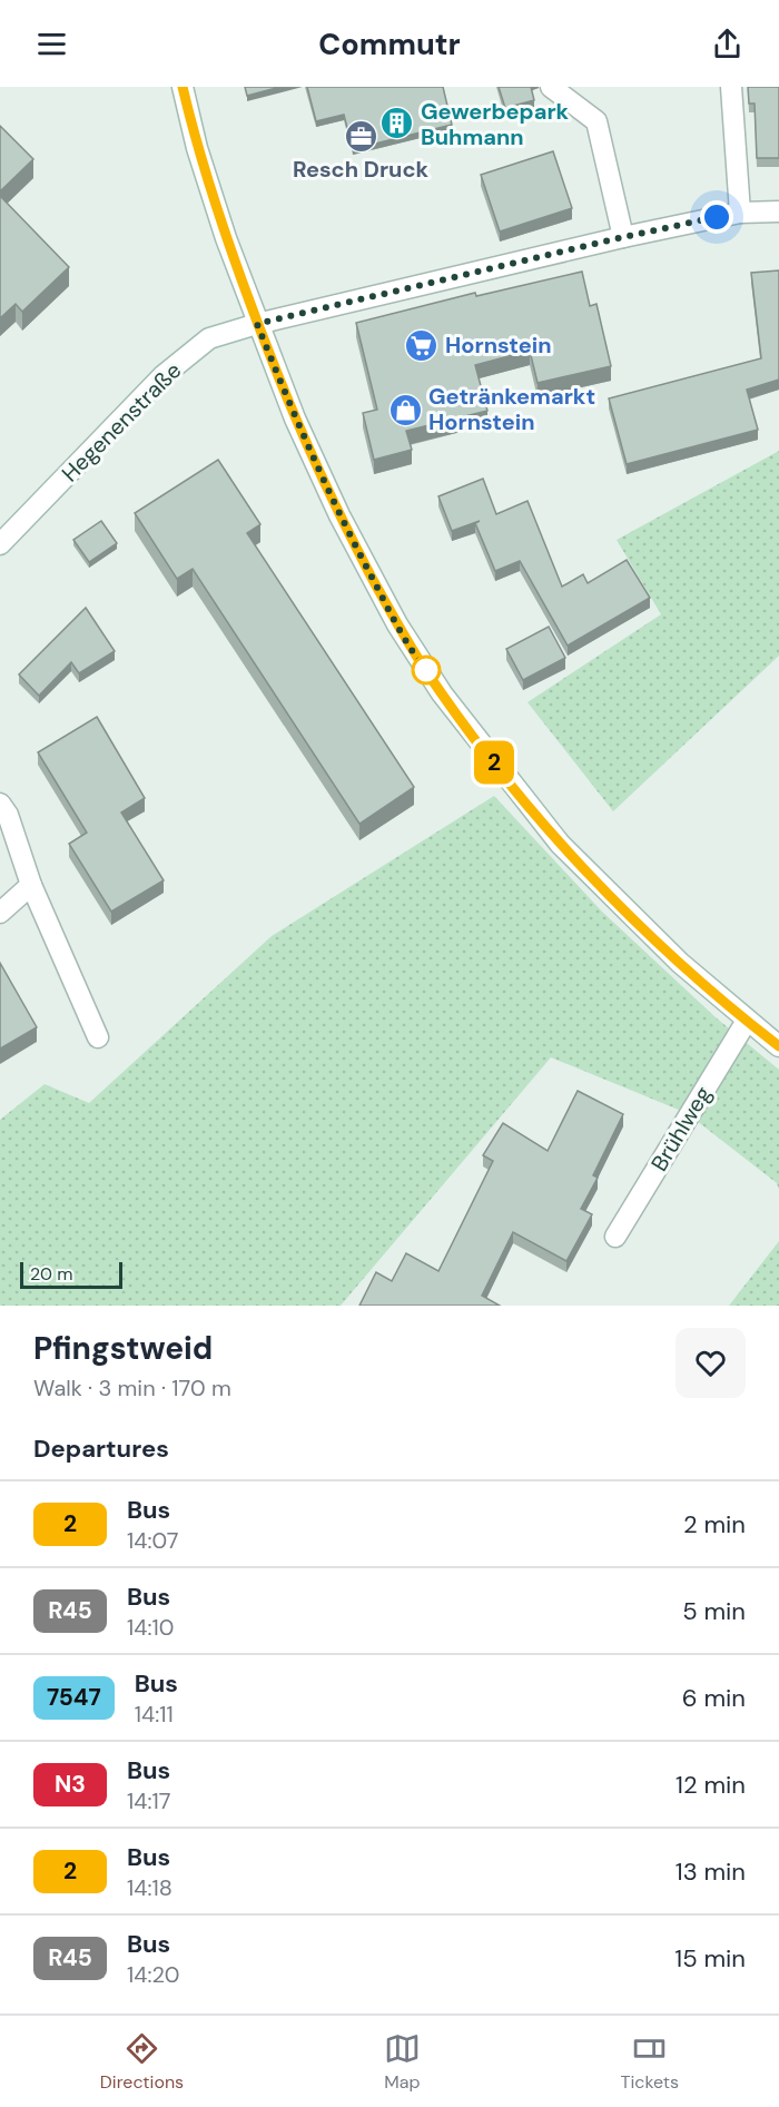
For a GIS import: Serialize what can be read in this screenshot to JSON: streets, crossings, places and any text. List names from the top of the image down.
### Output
{
  "streets": {
    "street": ["Hegenenstraße", "Brühlweg"]
  },
  "places": {
    "building": ["Gewerbepark Buhmann"],
    "office": ["Resch Druck"],
    "supermarket": ["Hornstein"],
    "shop": ["Getränkemarkt Hornstein"]
  },
  "lines": ["bus line 2"],
  "scale_bar": "20 m",
  "page": {
    "header": "Commutr",
    "on_map": "2",
    "scale": "20 m",
    "heading": [
      ["Pfingstweid", "Walk · 3 min · 170 m"],
      "Departures"
    ],
    "list": [
      {
        "mark": "2",
        "name": "Bus",
        "note": "14:07",
        "value": "2 min"
      },
      {
        "mark": "R45",
        "name": "Bus",
        "note": "14:10",
        "value": "5 min"
      },
      {
        "mark": "7547",
        "name": "Bus",
        "note": "14:11",
        "value": "6 min"
      },
      {
        "mark": "N3",
        "name": "Bus",
        "note": "14:17",
        "value": "12 min"
      },
      {
        "mark": "2",
        "name": "Bus",
        "note": "14:18",
        "value": "13 min"
      },
      {
        "mark": "R45",
        "name": "Bus",
        "note": "14:20",
        "value": "15 min"
      }
    ],
    "tabs": ["Directions", "Map", "Tickets"]
  }
}
